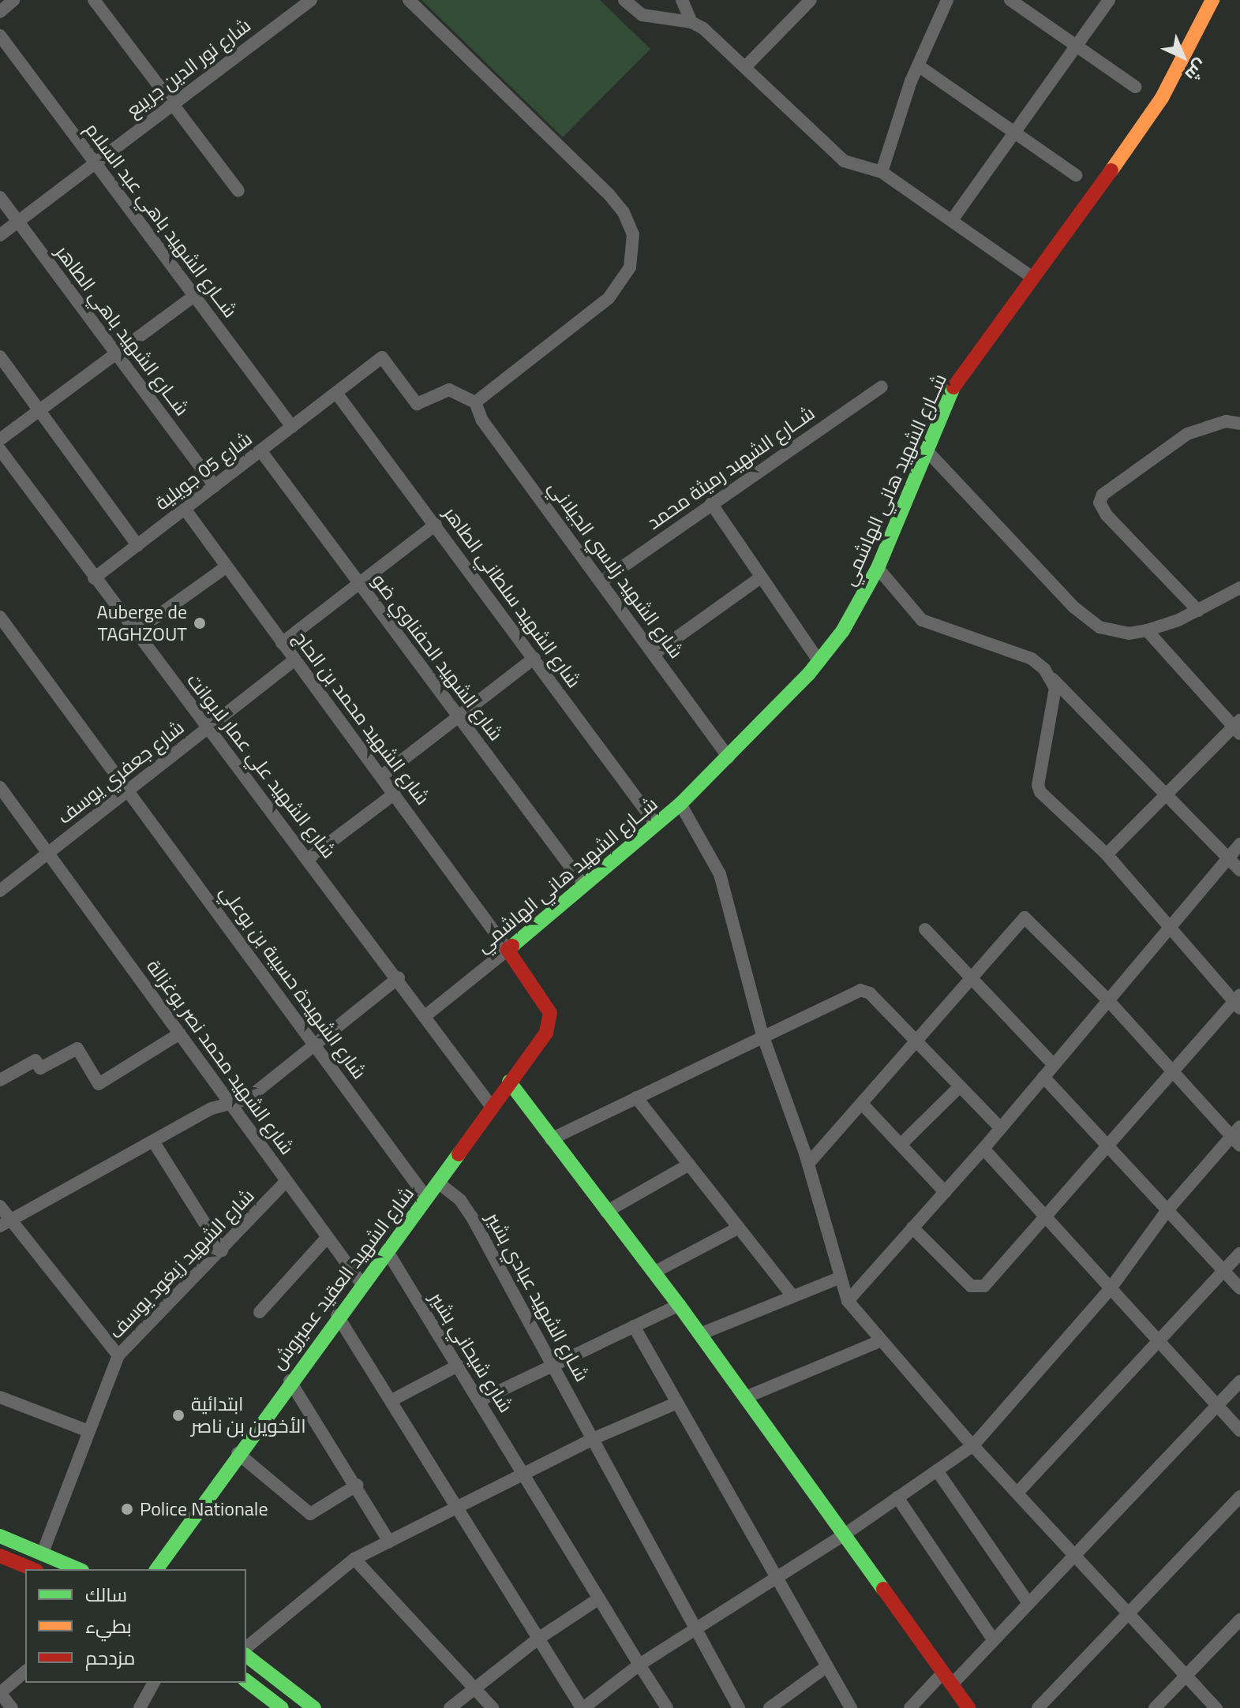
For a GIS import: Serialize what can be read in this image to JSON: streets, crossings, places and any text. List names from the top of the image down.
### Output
{
  "streets": {
    "main road": ["شــارع الشهيد هاني الهاشمي", "شارع الشهيد العقيد عميروش"],
    "street": [
      "شارع نور الدين جريبع",
      "شــارع الشهيد باهي عبد السلام",
      "شــارع الشهيد باهي الطاهر",
      "شــارع الشهيد رميثة محمد",
      "شارع 05 جويلية",
      "شارع الشهيد زلاسي الجيلاني",
      "شارع الشهيد سلطاني الطاهر",
      "شارع الشهيد الحفناوي ضو",
      "شارع الشهيد محمد بن الحاج",
      "شارع الشهيد علي عمار لابوانت",
      "شارع جعفري يوسف",
      "شارع الشهيدة حسيبة بن بوعلي",
      "شارع الشهيد محمد نصر بوغزالة",
      "شارع الشهيد زيغود يوسف",
      "شـارع الشهيد عبادي بشير",
      "شارع شيحاني بشير"
    ]
  },
  "crossings": [
    ["شارع نور الدين جريبع", "شــارع الشهيد باهي عبد السلام"],
    ["شارع نور الدين جريبع", "شــارع الشهيد باهي الطاهر"],
    ["شــارع الشهيد باهي عبد السلام", "شارع 05 جويلية"],
    ["شــارع الشهيد باهي الطاهر", "شارع 05 جويلية"],
    ["شــارع الشهيد رميثة محمد", "شارع الشهيد زلاسي الجيلاني"],
    ["شارع 05 جويلية", "شارع الشهيد زلاسي الجيلاني"],
    ["شارع 05 جويلية", "شارع الشهيد سلطاني الطاهر"],
    ["شارع 05 جويلية", "شارع الشهيد الحفناوي ضو"],
    ["شارع 05 جويلية", "شارع الشهيد محمد بن الحاج"],
    ["شارع 05 جويلية", "شارع الشهيد علي عمار لابوانت"],
    ["شــارع الشهيد هاني الهاشمي", "شارع الشهيد زلاسي الجيلاني"],
    ["شــارع الشهيد هاني الهاشمي", "شارع الشهيد سلطاني الطاهر"],
    ["شــارع الشهيد هاني الهاشمي", "شارع الشهيد الحفناوي ضو"],
    ["شــارع الشهيد هاني الهاشمي", "شارع الشهيد محمد بن الحاج"],
    ["شــارع الشهيد هاني الهاشمي", "شارع الشهيد علي عمار لابوانت"],
    ["شــارع الشهيد هاني الهاشمي", "شارع الشهيد العقيد عميروش"],
    ["شارع الشهيد محمد بن الحاج", "شارع جعفري يوسف"],
    ["شارع الشهيد محمد بن الحاج", "شارع الشهيد العقيد عميروش"],
    ["شارع الشهيد علي عمار لابوانت", "شارع جعفري يوسف"],
    ["شارع الشهيد علي عمار لابوانت", "شارع الشهيد العقيد عميروش"],
    ["شارع جعفري يوسف", "شارع الشهيدة حسيبة بن بوعلي"],
    ["شارع جعفري يوسف", "شارع الشهيد محمد نصر بوغزالة"],
    ["شارع الشهيدة حسيبة بن بوعلي", "شارع الشهيد العقيد عميروش"],
    ["شارع الشهيد محمد نصر بوغزالة", "شارع الشهيد زيغود يوسف"],
    ["شارع الشهيد محمد نصر بوغزالة", "شارع الشهيد العقيد عميروش"],
    ["شارع الشهيد العقيد عميروش", "شـارع الشهيد عبادي بشير"],
    ["شارع الشهيد العقيد عميروش", "شارع شيحاني بشير"]
  ],
  "places": ["Auberge de TAGHZOUT", "ابتدائية الأخوين بن ناصر", "Police Nationale"],
  "legend": ["سالك", "بطيء", "مزدحم"],
  "north": "bottom right"
}
